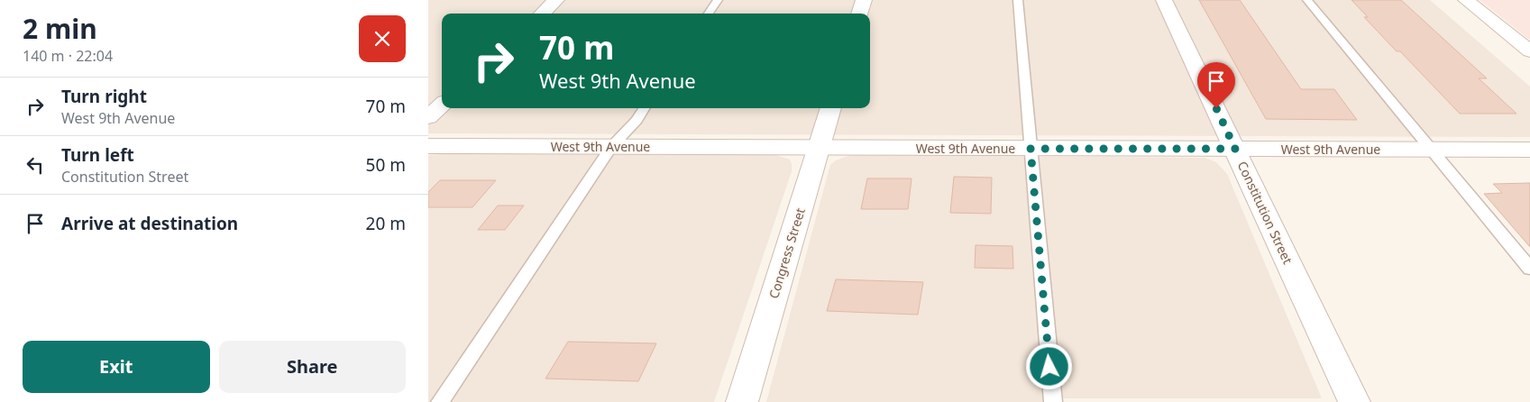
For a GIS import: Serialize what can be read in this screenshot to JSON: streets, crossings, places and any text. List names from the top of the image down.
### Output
{
  "streets": {
    "street": ["West 9th Avenue", "Constitution Street", "Congress Street"]
  },
  "crossings": [
    ["West 9th Avenue", "Constitution Street"],
    ["West 9th Avenue", "Congress Street"]
  ],
  "page": {
    "heading": ["2 min", "140 m · 22:04"],
    "turn": ["70 m", "West 9th Avenue"],
    "list": [
      {
        "name": "Turn right",
        "note": "West 9th Avenue",
        "value": "70 m"
      },
      {
        "name": "Turn left",
        "note": "Constitution Street",
        "value": "50 m"
      },
      {
        "name": "Arrive at destination",
        "value": "20 m"
      }
    ],
    "buttons": ["Exit", "Share"]
  }
}
